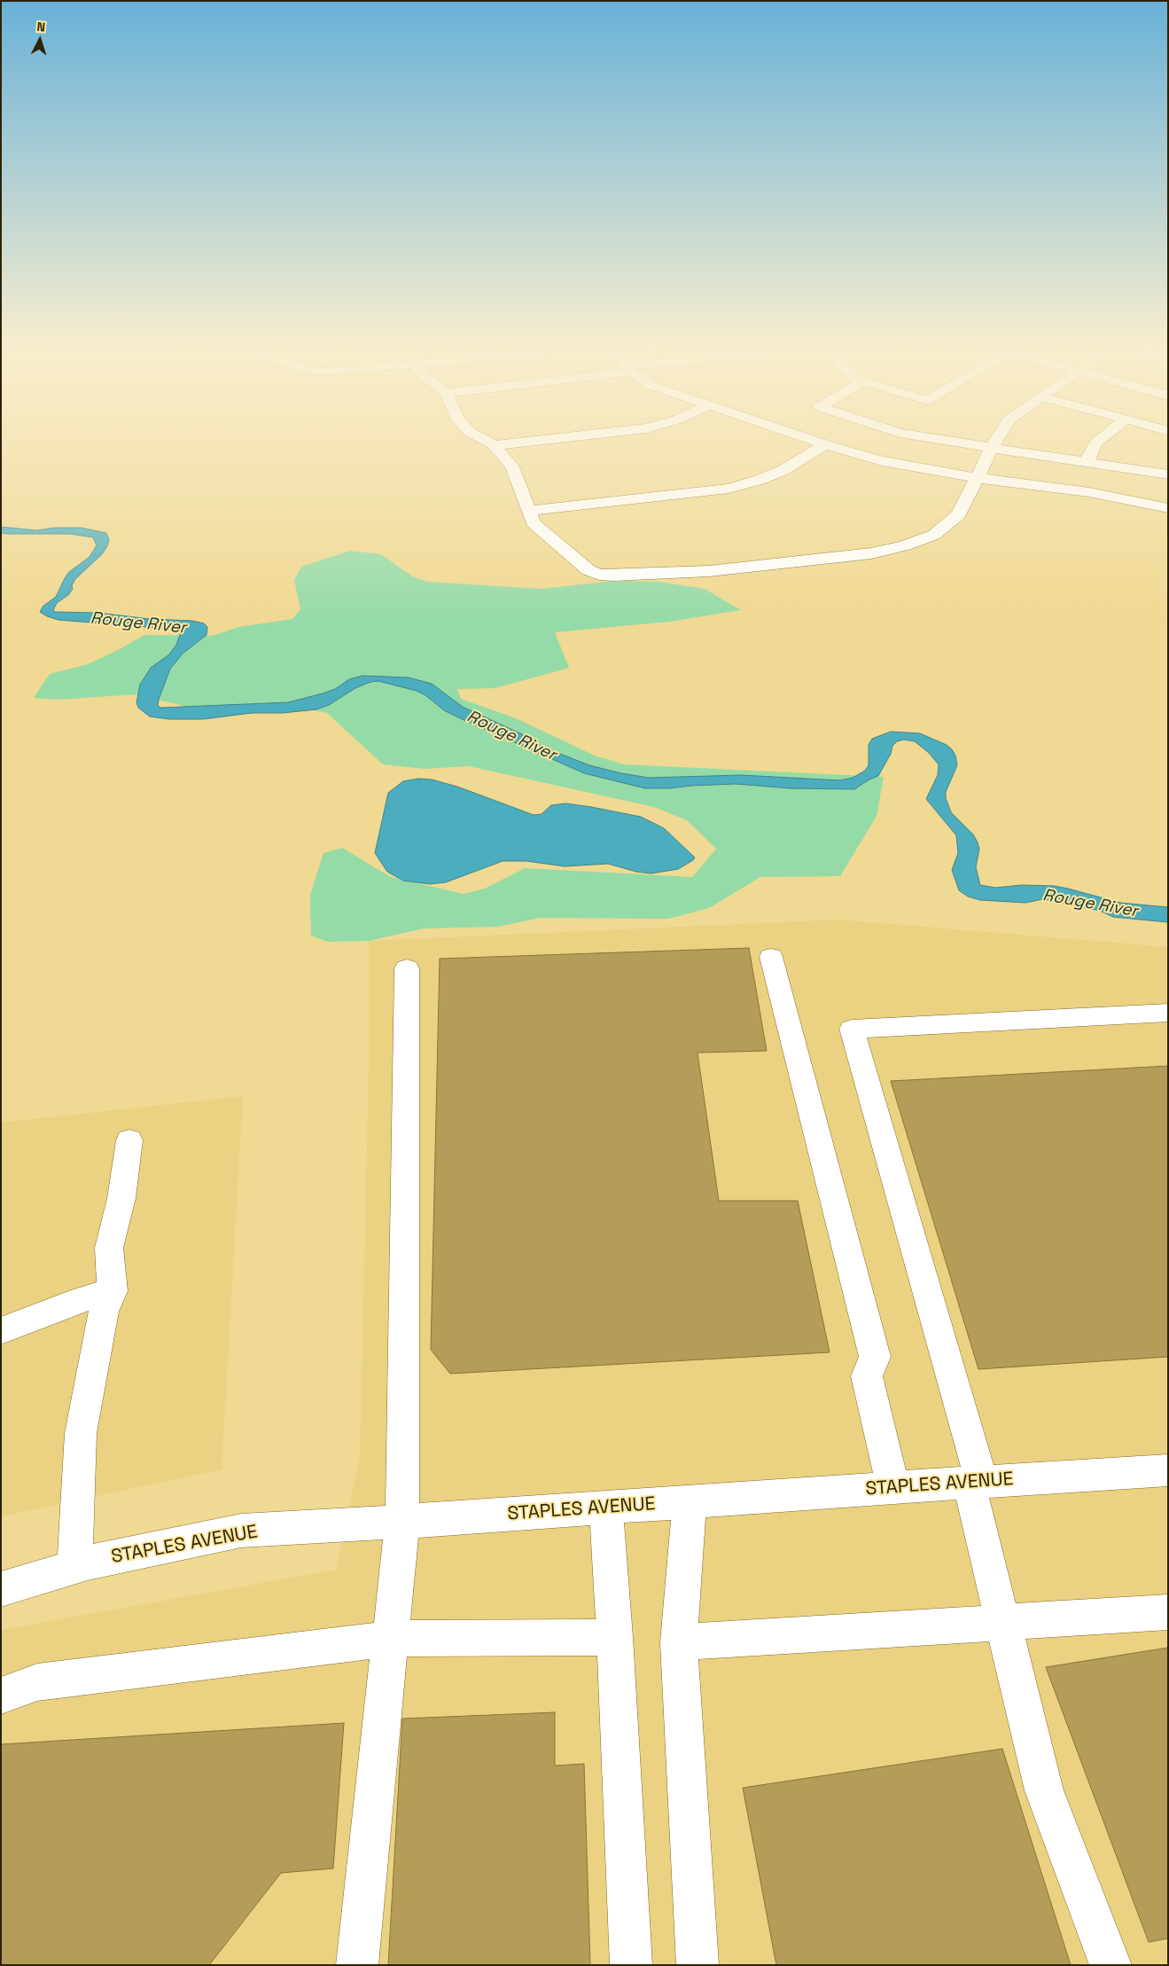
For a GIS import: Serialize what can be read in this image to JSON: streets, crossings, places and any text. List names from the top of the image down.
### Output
{
  "streets": {
    "street": ["STAPLES AVENUE"]
  },
  "water": ["Rouge River"],
  "north": "top"
}
